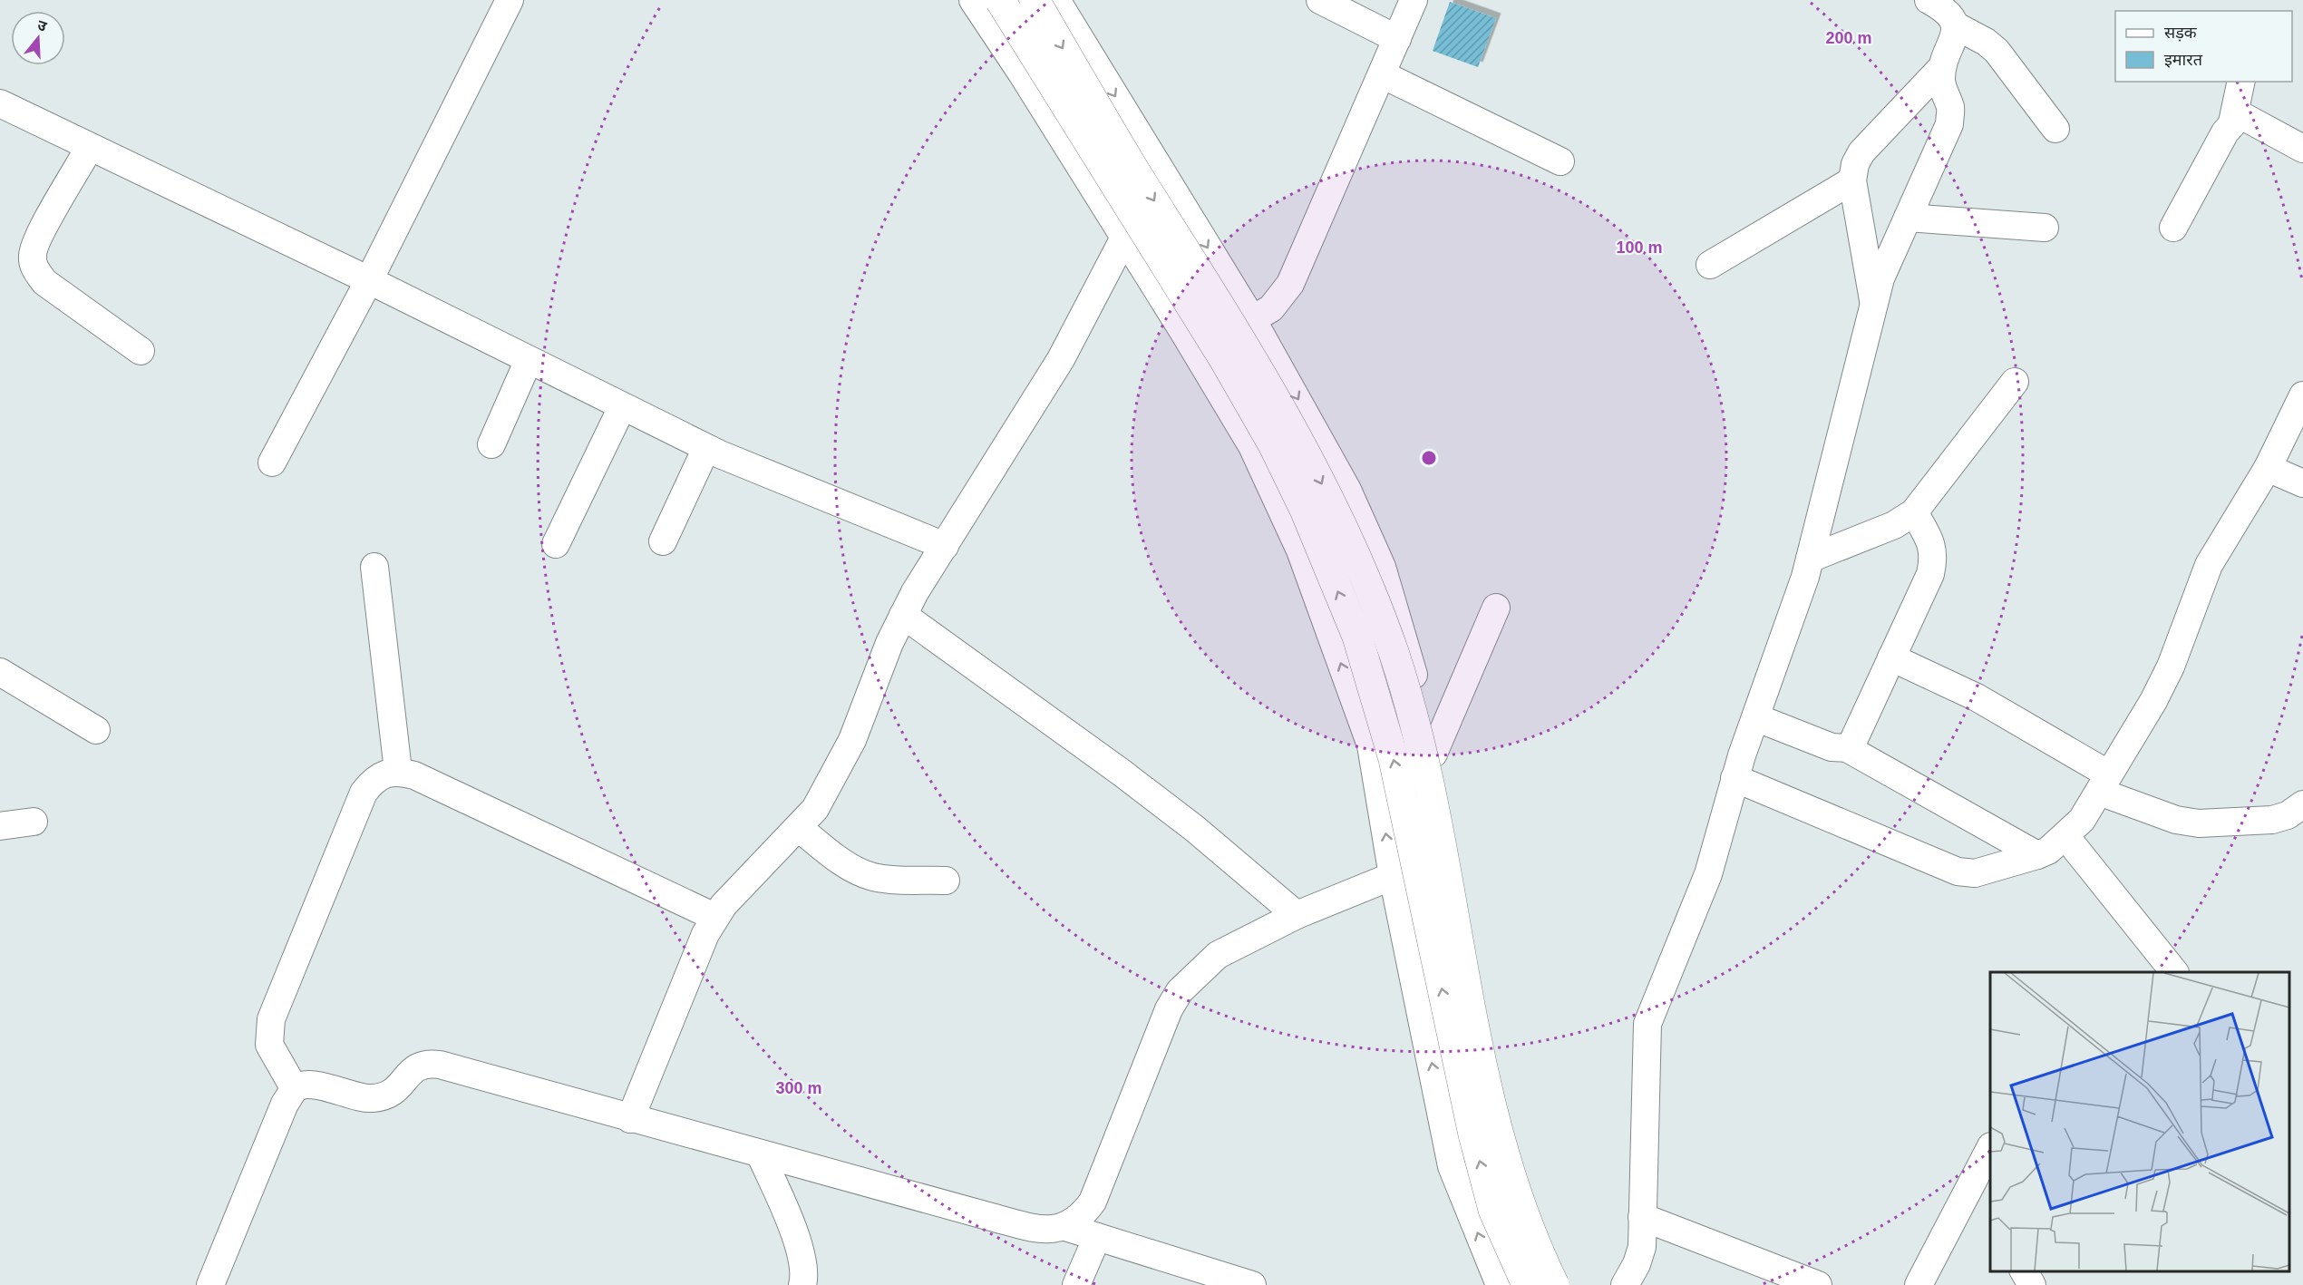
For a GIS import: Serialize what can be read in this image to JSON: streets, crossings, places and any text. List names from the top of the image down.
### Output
{
  "legend": ["सड़क", "इमारत"],
  "north": "top",
  "rings": ["200 m", "100 m", "300 m"]
}
